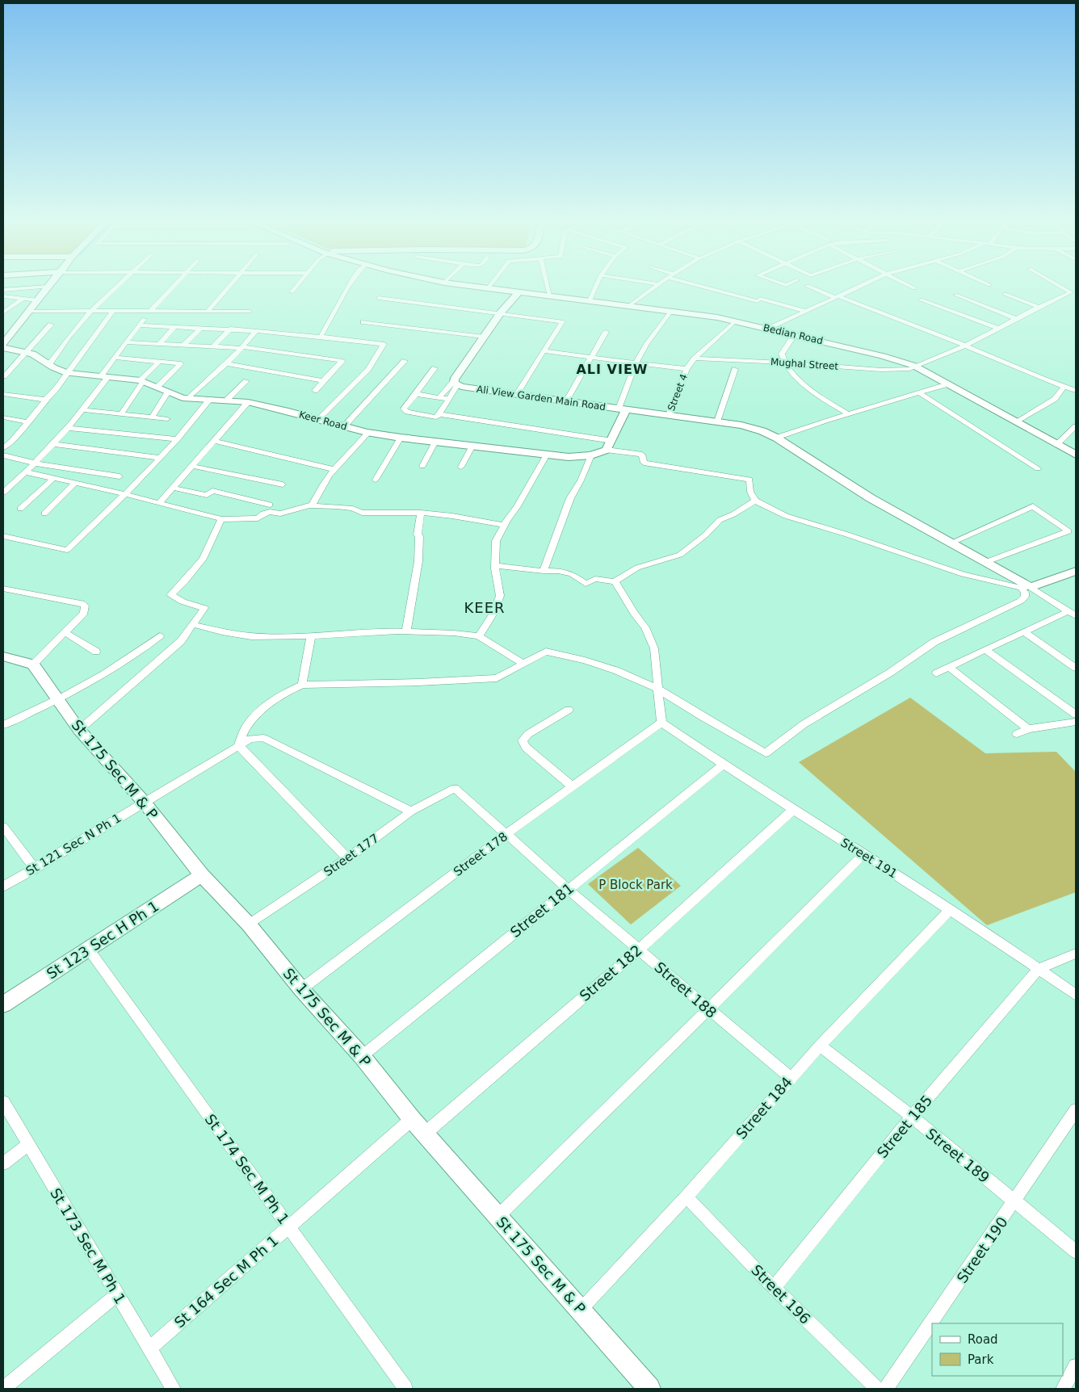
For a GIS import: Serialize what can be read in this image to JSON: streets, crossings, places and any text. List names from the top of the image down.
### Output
{
  "streets": {
    "street": [
      "Bedian Road",
      "Mughal Street",
      "Street 4",
      "Ali View Garden Main Road",
      "Keer Road",
      "St 175 Sec M & P",
      "St 121 Sec N Ph 1",
      "Street 178",
      "Street 177",
      "Street 191",
      "Street 181",
      "St 123 Sec H Ph 1",
      "Street 182",
      "Street 188",
      "Street 184",
      "Street 185",
      "Street 189",
      "St 174 Sec M Ph 1",
      "St 173 Sec M Ph 1",
      "Street 190",
      "St 164 Sec M Ph 1",
      "Street 196"
    ]
  },
  "crossings": [
    ["Bedian Road", "Mughal Street"],
    ["Bedian Road", "Street 4"],
    ["Mughal Street", "Street 4"],
    ["Street 4", "Ali View Garden Main Road"],
    ["St 175 Sec M & P", "St 121 Sec N Ph 1"],
    ["St 175 Sec M & P", "Street 178"],
    ["St 175 Sec M & P", "Street 177"],
    ["St 175 Sec M & P", "Street 181"],
    ["St 175 Sec M & P", "St 123 Sec H Ph 1"],
    ["St 175 Sec M & P", "Street 182"],
    ["St 175 Sec M & P", "Street 184"],
    ["St 175 Sec M & P", "St 164 Sec M Ph 1"],
    ["St 121 Sec N Ph 1", "Street 177"],
    ["Street 178", "Street 191"],
    ["Street 178", "Street 188"],
    ["Street 177", "Street 188"],
    ["Street 191", "Street 181"],
    ["Street 191", "Street 182"],
    ["Street 191", "Street 184"],
    ["Street 191", "Street 185"],
    ["Street 181", "Street 188"],
    ["St 123 Sec H Ph 1", "St 174 Sec M Ph 1"],
    ["Street 182", "Street 188"],
    ["Street 188", "Street 184"],
    ["Street 184", "Street 189"],
    ["Street 184", "Street 196"],
    ["Street 185", "Street 189"],
    ["Street 185", "Street 196"],
    ["Street 189", "Street 190"],
    ["St 174 Sec M Ph 1", "St 164 Sec M Ph 1"],
    ["St 173 Sec M Ph 1", "St 164 Sec M Ph 1"]
  ],
  "districts": ["ALI VIEW", "KEER"],
  "parks": ["P Block Park"],
  "legend": ["Road", "Park"]
}
